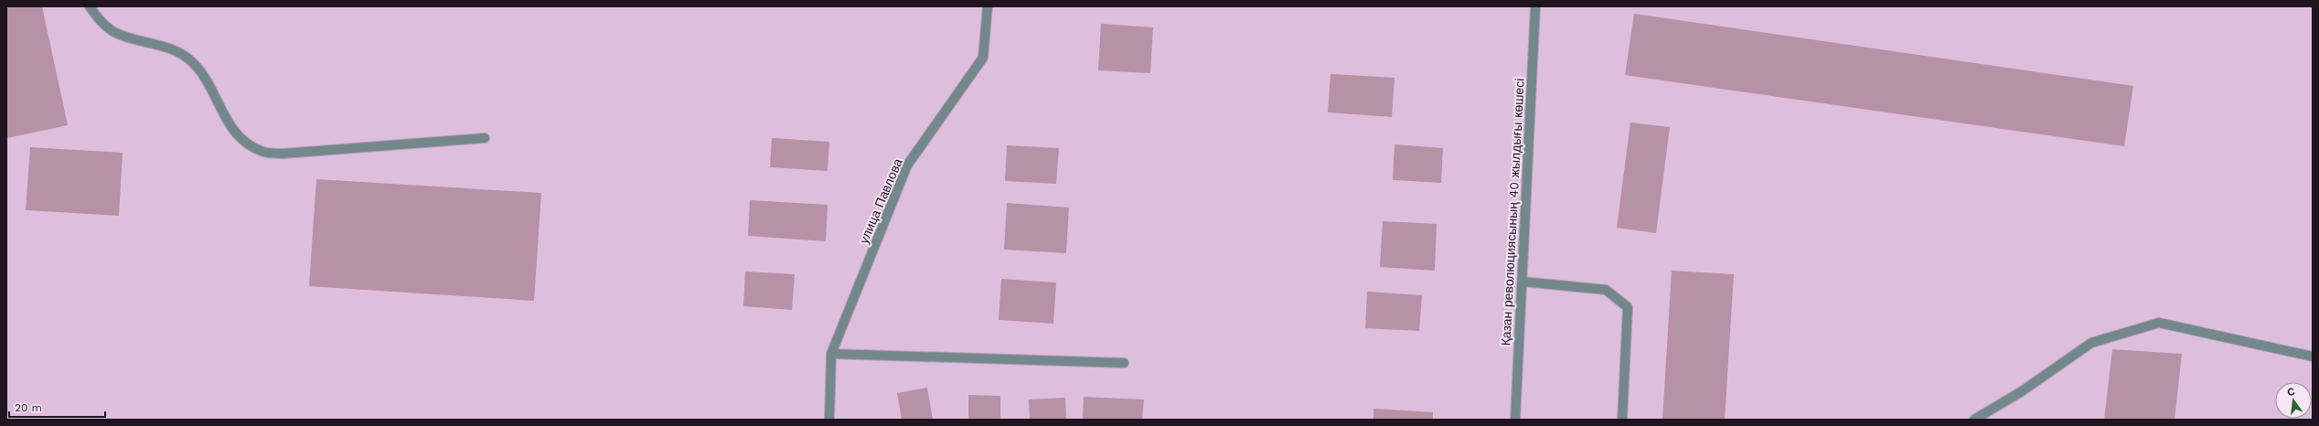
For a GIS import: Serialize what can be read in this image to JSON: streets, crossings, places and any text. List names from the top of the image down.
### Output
{
  "streets": {
    "street": ["улица Павлова", "Қазан революциясының 40 жылдығы көшесі"]
  },
  "scale_bar": "20 m",
  "north": "top"
}
